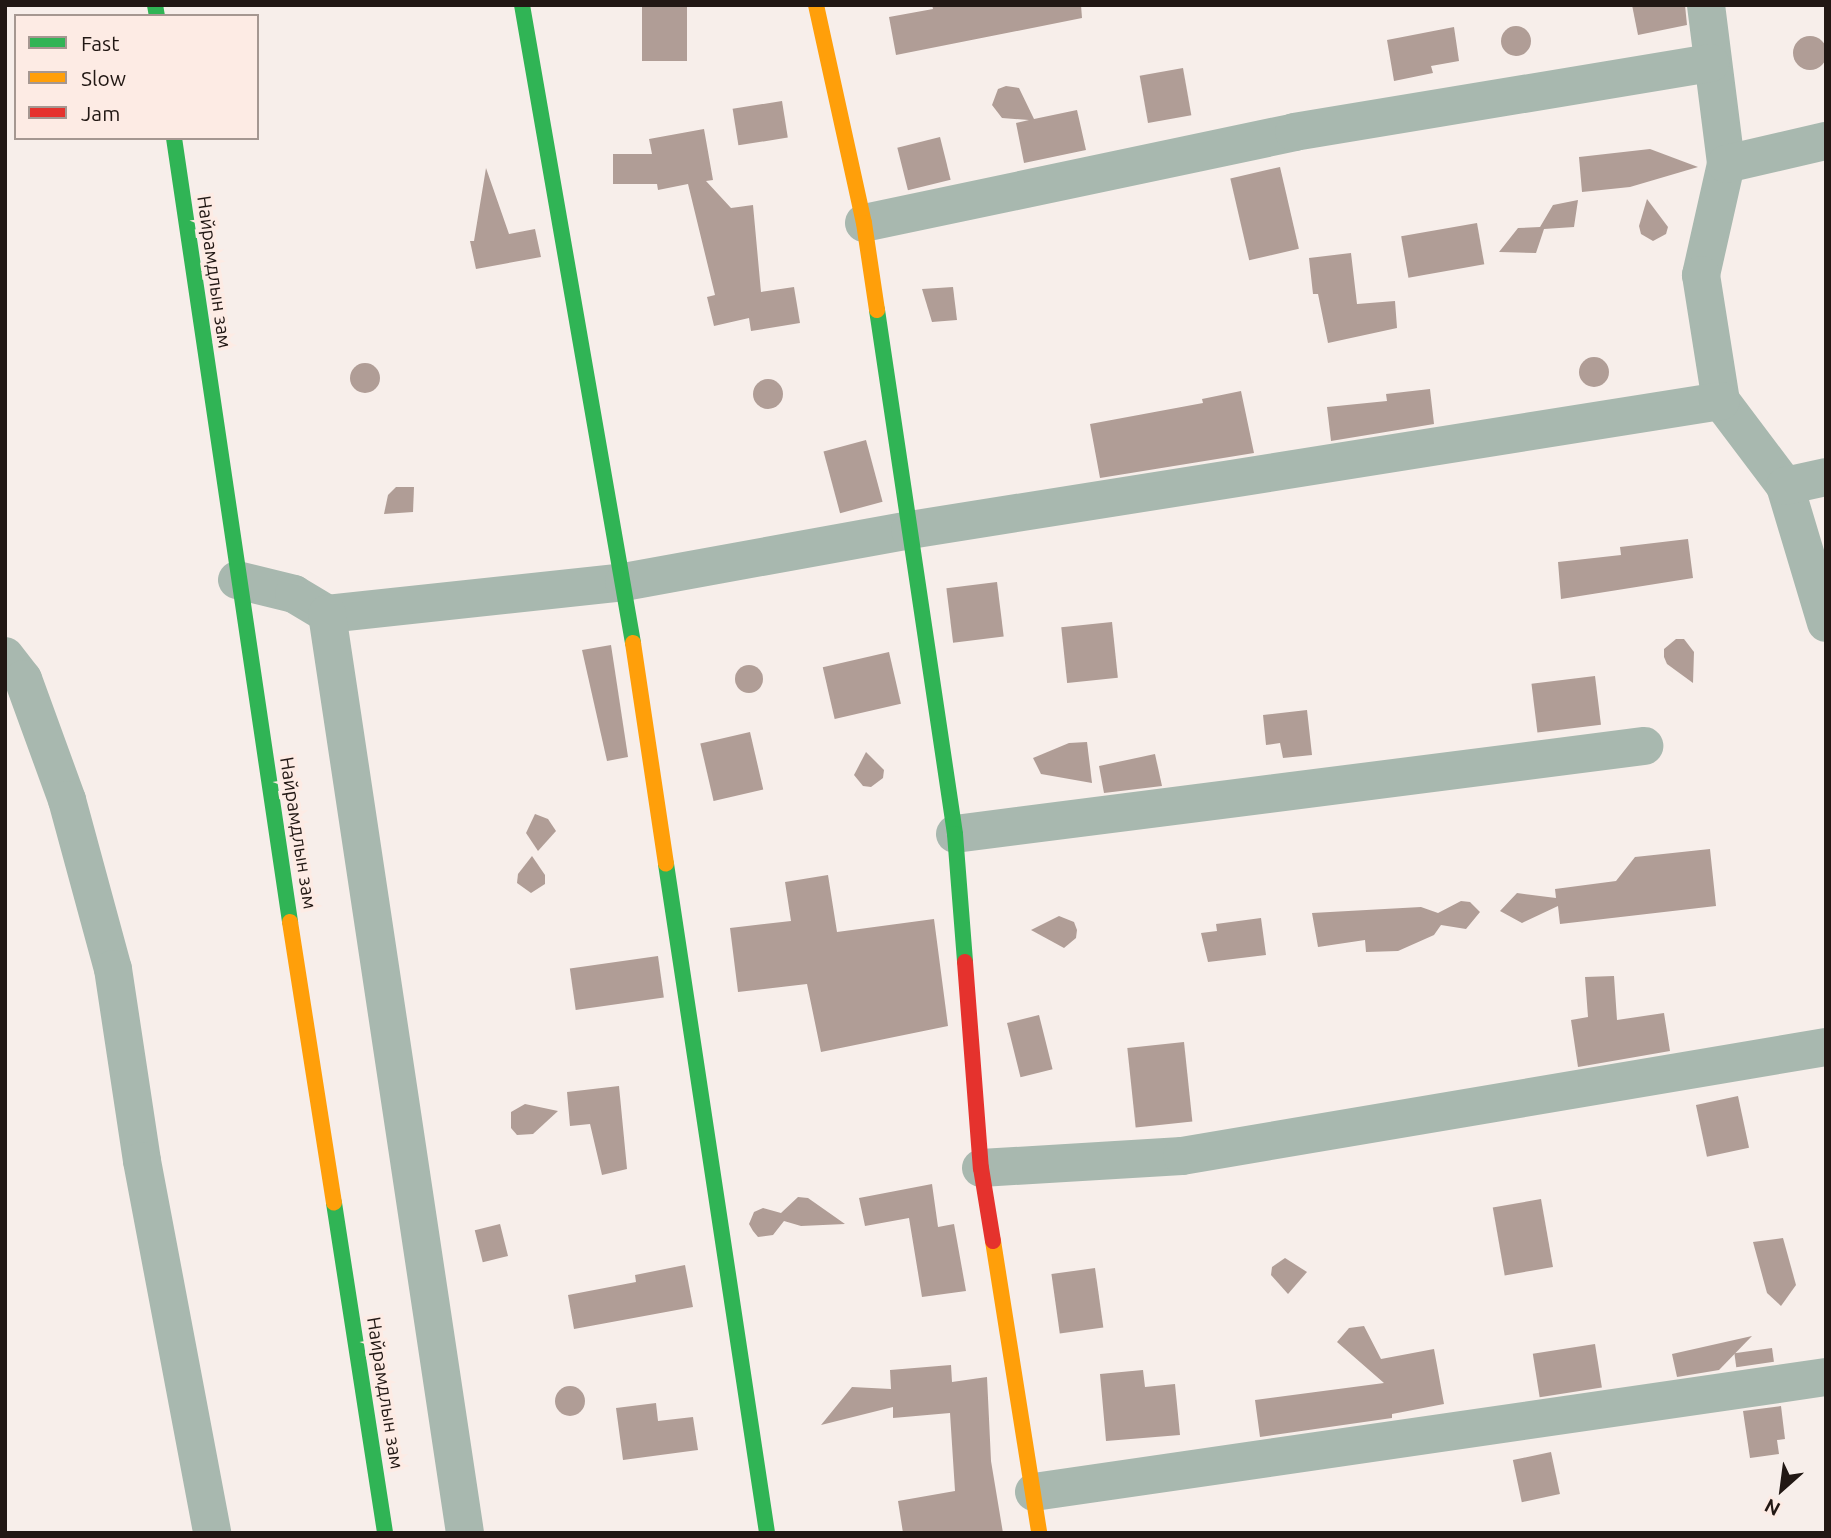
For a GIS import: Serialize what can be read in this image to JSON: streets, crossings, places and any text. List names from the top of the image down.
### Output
{
  "streets": {
    "street": ["Найрамдлын зам"]
  },
  "legend": ["Fast", "Slow", "Jam"],
  "north": "bottom left"
}
